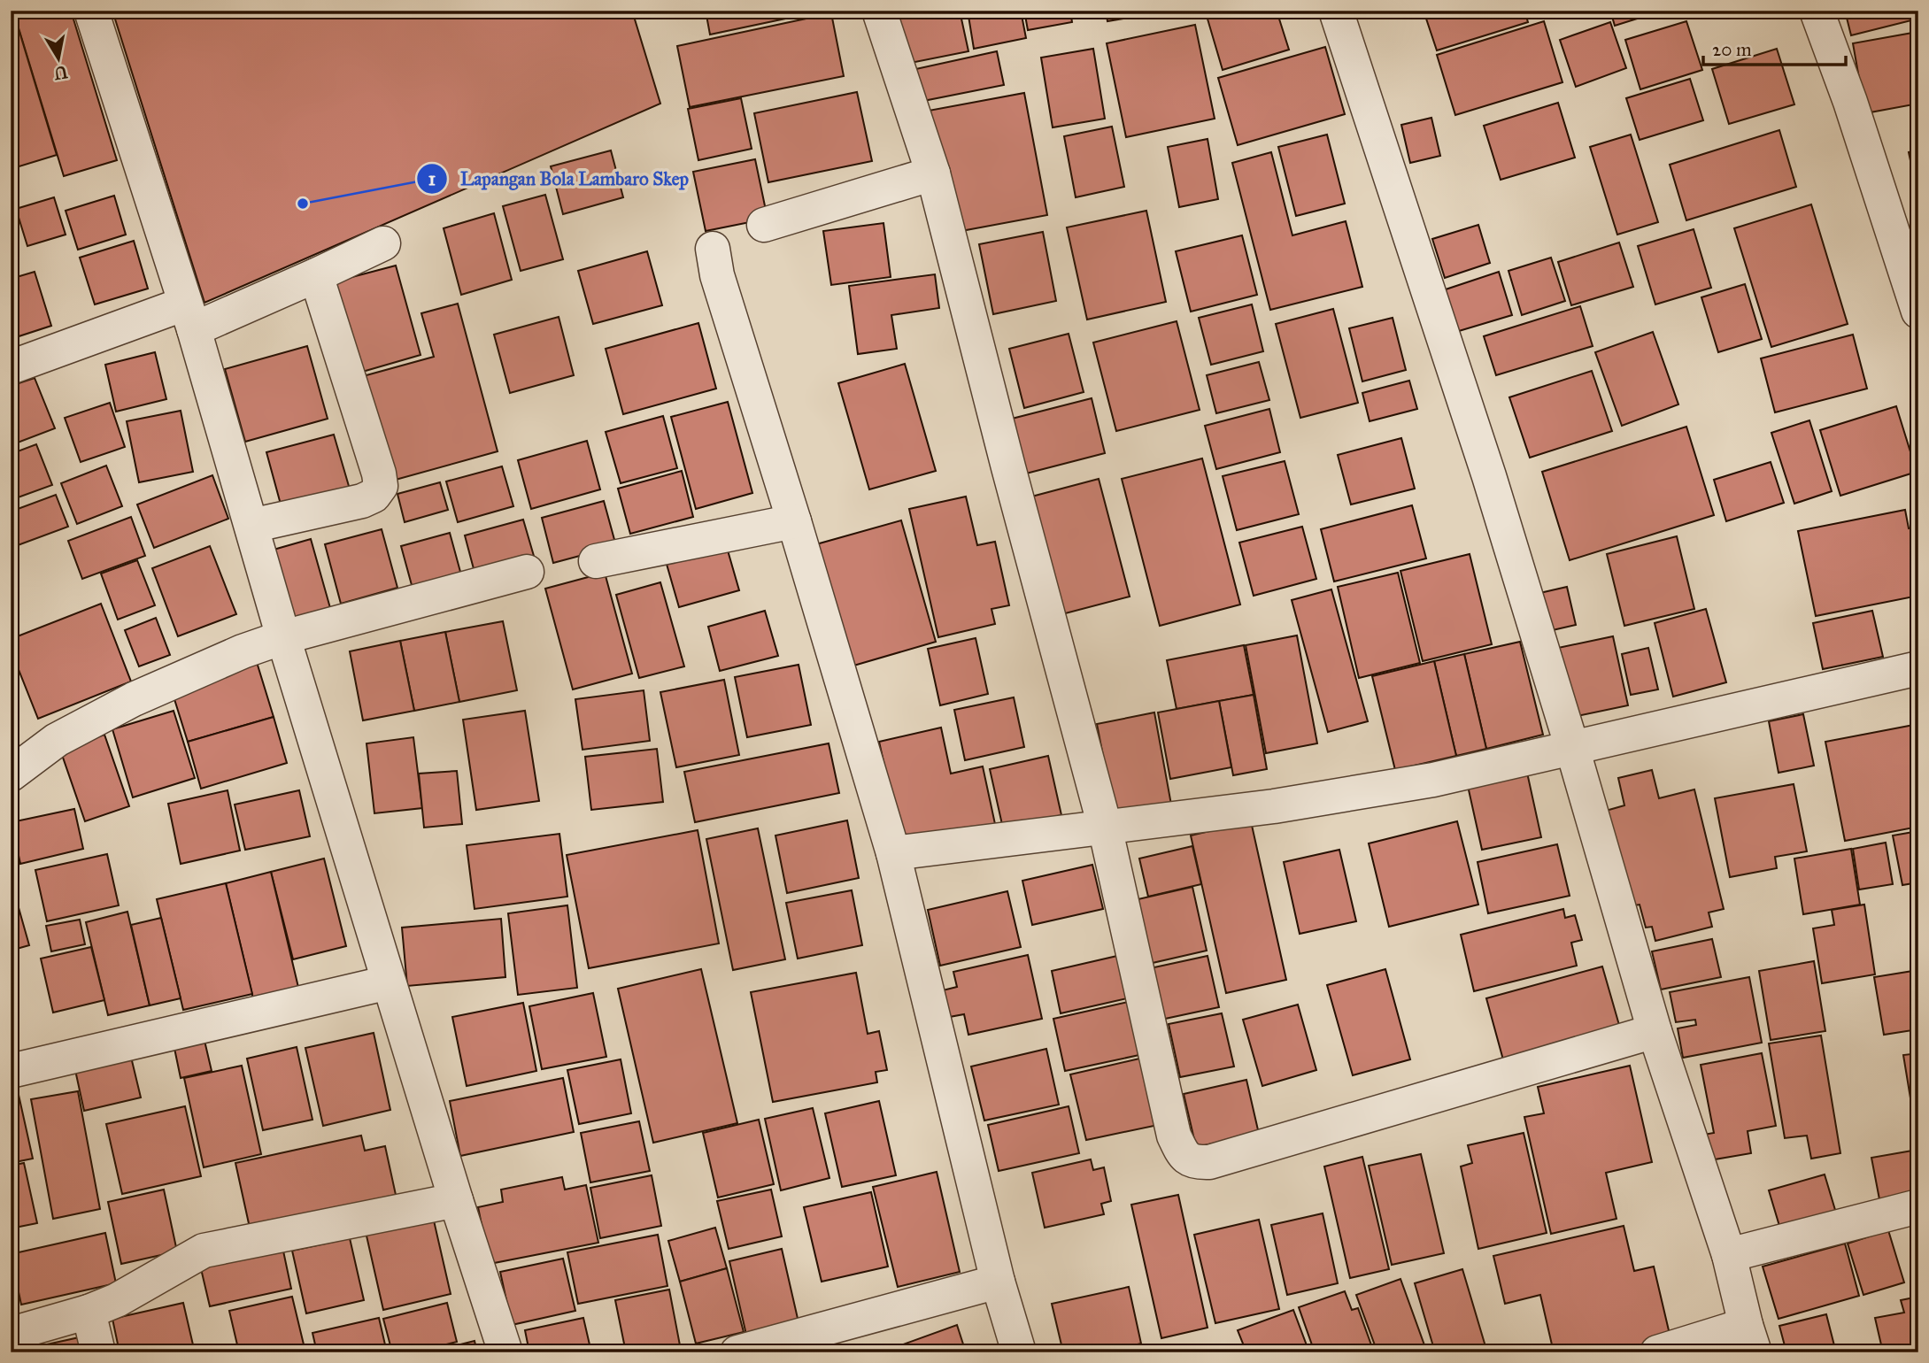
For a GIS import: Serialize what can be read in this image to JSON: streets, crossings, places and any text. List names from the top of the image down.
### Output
{
  "places": ["Lapangan Bola Lambaro Skep"],
  "scale_bar": "20 m",
  "north": "bottom"
}
